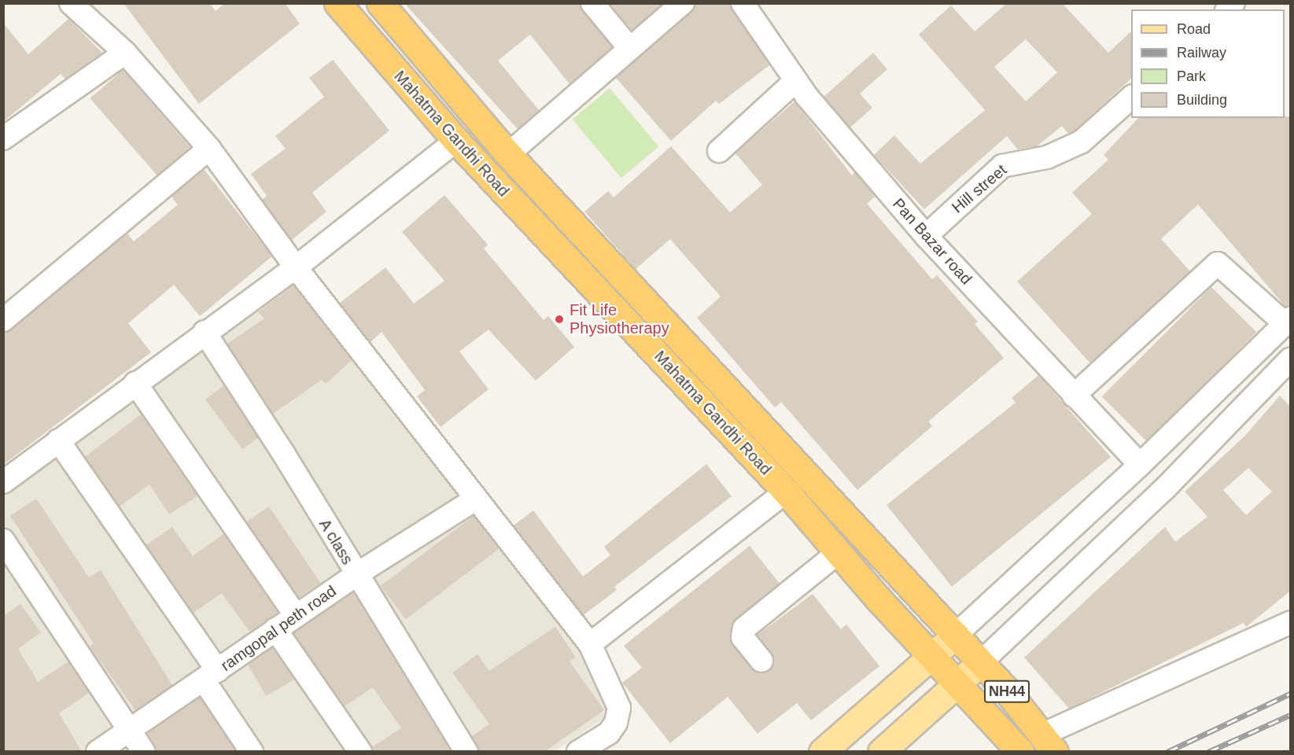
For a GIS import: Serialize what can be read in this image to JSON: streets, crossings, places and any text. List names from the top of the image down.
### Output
{
  "streets": {
    "highway": ["Mahatma Gandhi Road", "NH44"],
    "street": [
      "Hill street",
      "Pan Bazar road",
      "A class",
      "ramgopal peth road"
    ]
  },
  "crossings": [
    ["Mahatma Gandhi Road", "NH44"],
    ["Hill street", "Pan Bazar road"],
    ["A class", "ramgopal peth road"]
  ],
  "places": ["Fit Life Physiotherapy"],
  "legend": [
    "Road",
    "Railway",
    "Park",
    "Building"
  ]
}
